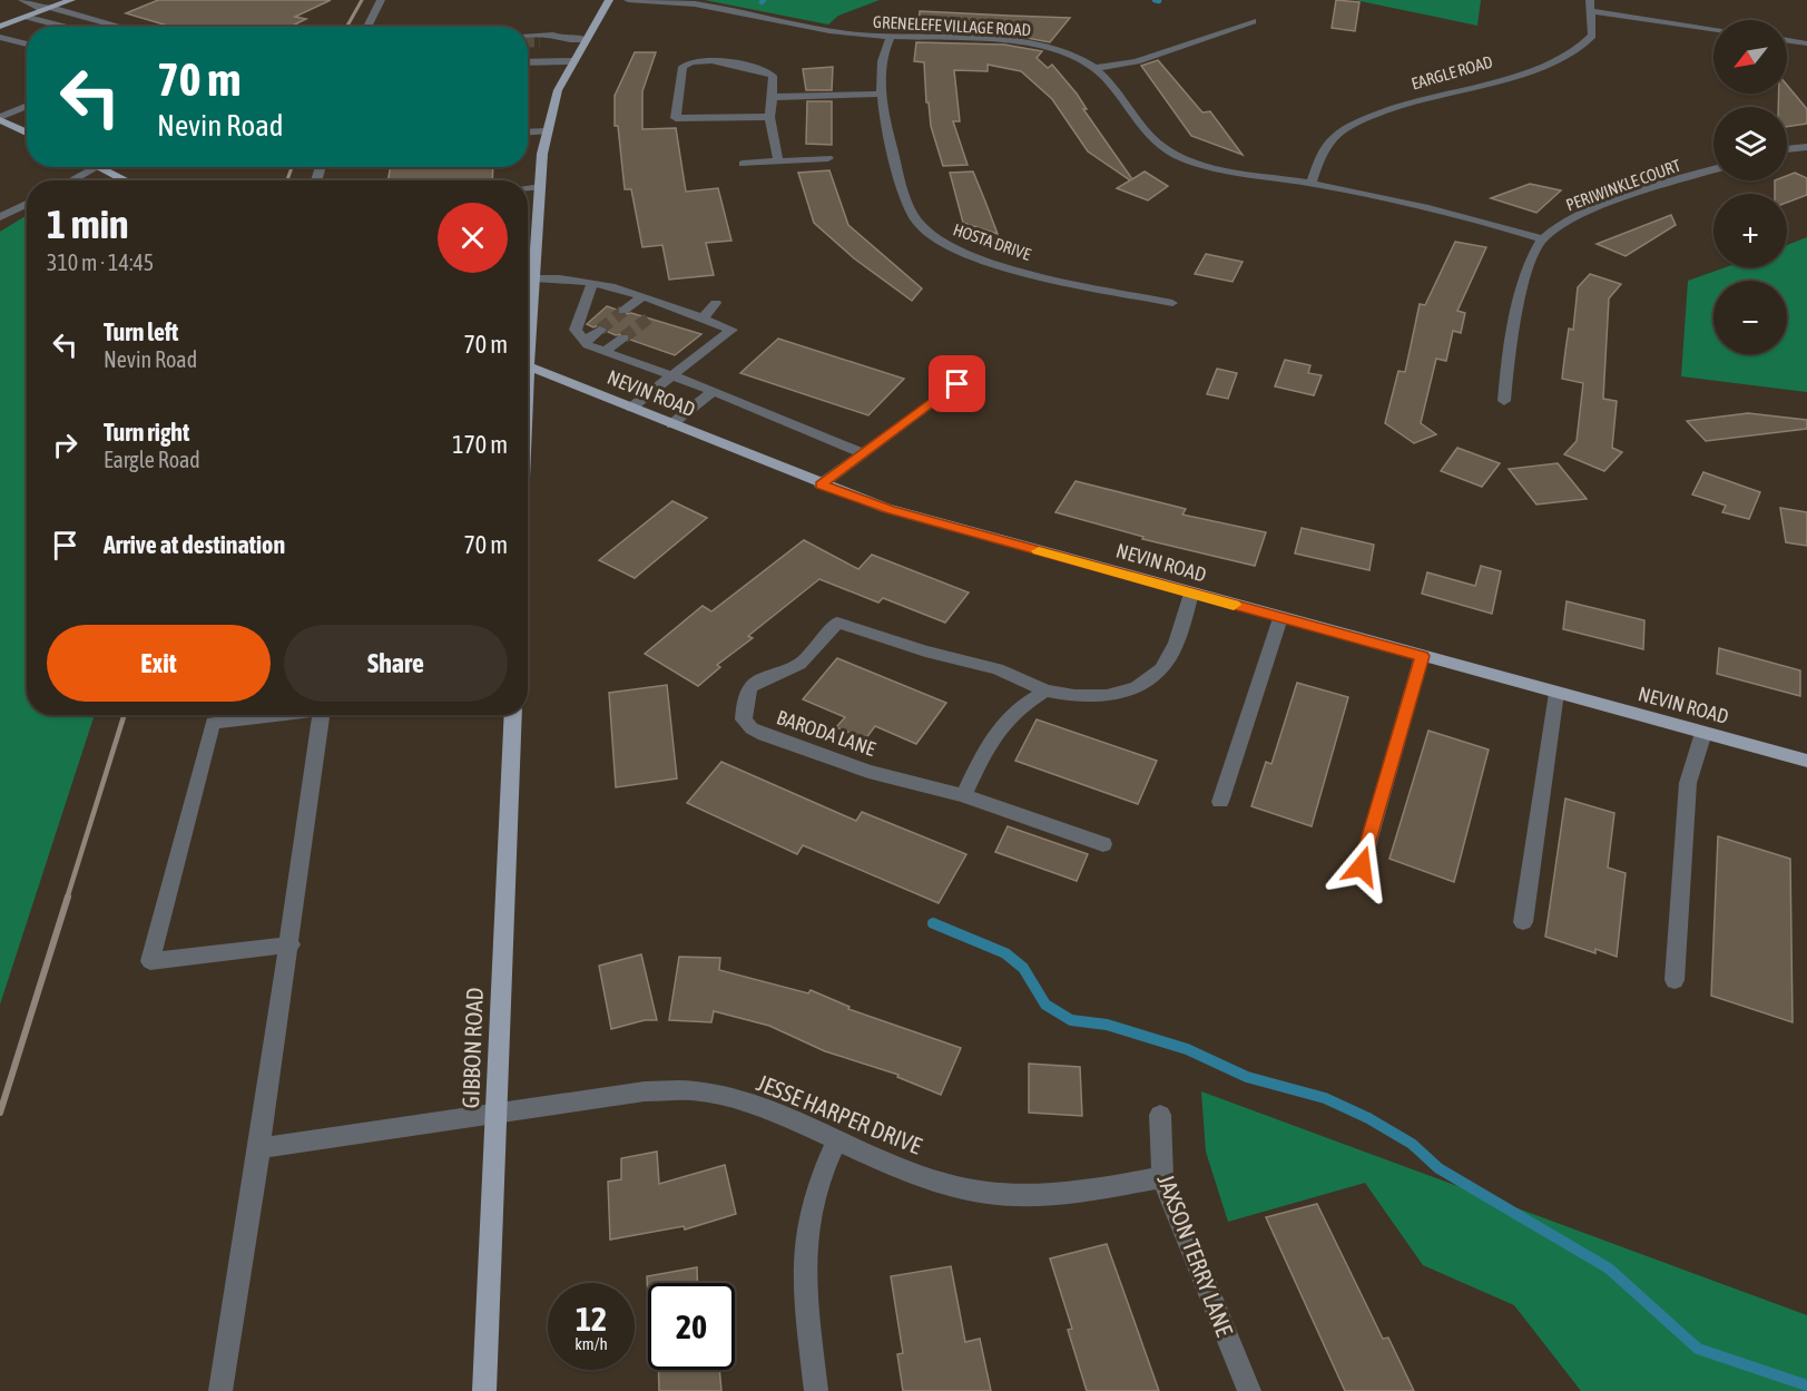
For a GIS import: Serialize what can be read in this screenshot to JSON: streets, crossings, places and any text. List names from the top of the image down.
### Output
{
  "streets": {
    "main road": ["NEVIN ROAD", "GIBBON ROAD"],
    "street": [
      "GRENELEFE VILLAGE ROAD",
      "EARGLE ROAD",
      "PERIWINKLE COURT",
      "HOSTA DRIVE",
      "BARODA LANE",
      "JESSE HARPER DRIVE",
      "JAXSON TERRY LANE"
    ]
  },
  "crossings": [
    ["GRENELEFE VILLAGE ROAD", "EARGLE ROAD"],
    ["GRENELEFE VILLAGE ROAD", "PERIWINKLE COURT"],
    ["GRENELEFE VILLAGE ROAD", "HOSTA DRIVE"],
    ["NEVIN ROAD", "BARODA LANE"],
    ["GIBBON ROAD", "JESSE HARPER DRIVE"],
    ["JESSE HARPER DRIVE", "JAXSON TERRY LANE"]
  ],
  "north": "bottom left",
  "page": {
    "map_buttons": ["+", "−"],
    "turn": ["70 m", "Nevin Road"],
    "heading": ["1 min", "310 m · 14:45"],
    "list": [
      {
        "name": "Turn left",
        "note": "Nevin Road",
        "value": "70 m"
      },
      {
        "name": "Turn right",
        "note": "Eargle Road",
        "value": "170 m"
      },
      {
        "name": "Arrive at destination",
        "value": "70 m"
      }
    ],
    "buttons": ["Exit", "Share"],
    "speed": "12 km/h",
    "limit": "20"
  }
}
